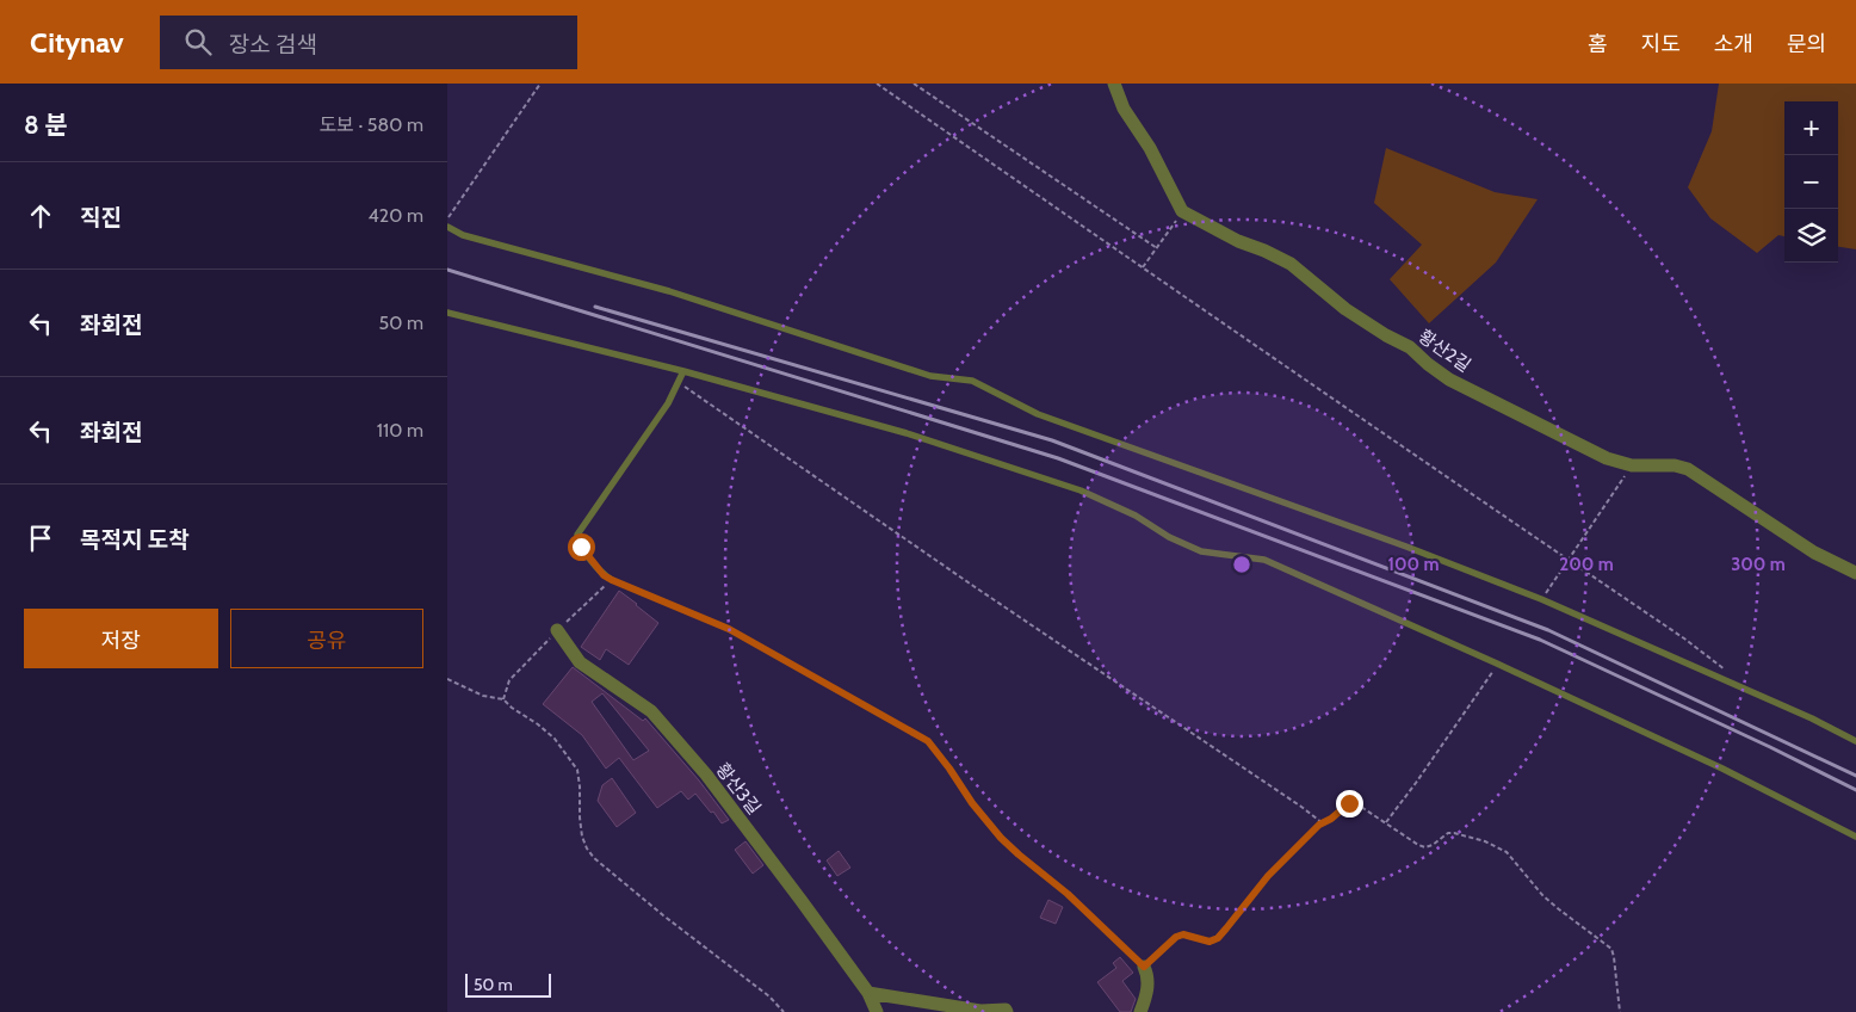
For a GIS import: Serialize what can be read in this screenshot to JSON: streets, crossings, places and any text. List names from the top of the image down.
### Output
{
  "streets": {
    "street": ["황산2길", "황산3길"]
  },
  "scale_bar": "50 m",
  "page": {
    "header": "Citynav",
    "search": "장소 검색",
    "nav": [
      "홈",
      "지도",
      "소개",
      "문의"
    ],
    "heading": ["8 분", "도보 · 580 m"],
    "map_buttons": ["+", "−"],
    "list": [
      ["직진", "420 m"],
      ["좌회전", "50 m"],
      ["좌회전", "110 m"],
      "목적지 도착"
    ],
    "buttons": ["저장", "공유"],
    "scale": "50 m"
  },
  "rings": ["100 m", "200 m", "300 m"]
}
